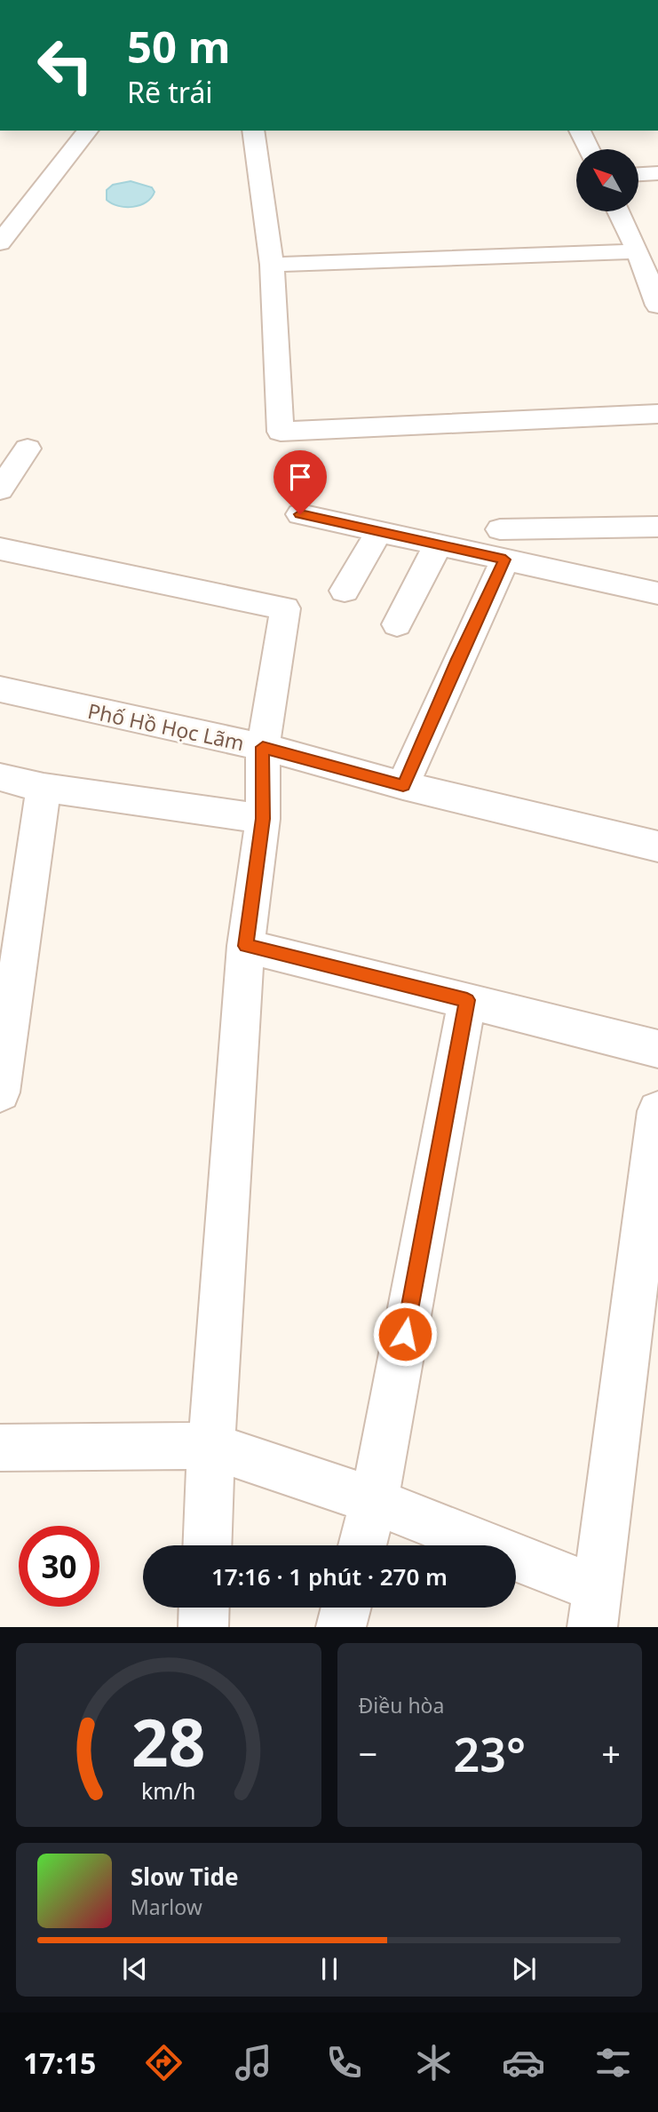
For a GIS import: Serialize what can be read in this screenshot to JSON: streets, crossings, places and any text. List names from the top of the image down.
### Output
{
  "streets": {
    "street": ["Phố Hồ Học Lãm"]
  },
  "north": "top left",
  "page": {
    "turn": ["50 m", "Rẽ trái"],
    "limit": "30",
    "trip": "17:16 · 1 phút · 270 m",
    "tile": "Điều hòa",
    "heat": ["−", "23°", "+"],
    "song": ["Slow Tide", "Marlow"],
    "tabs": "17:15",
    "gauge": ["28", "km/h"]
  }
}
